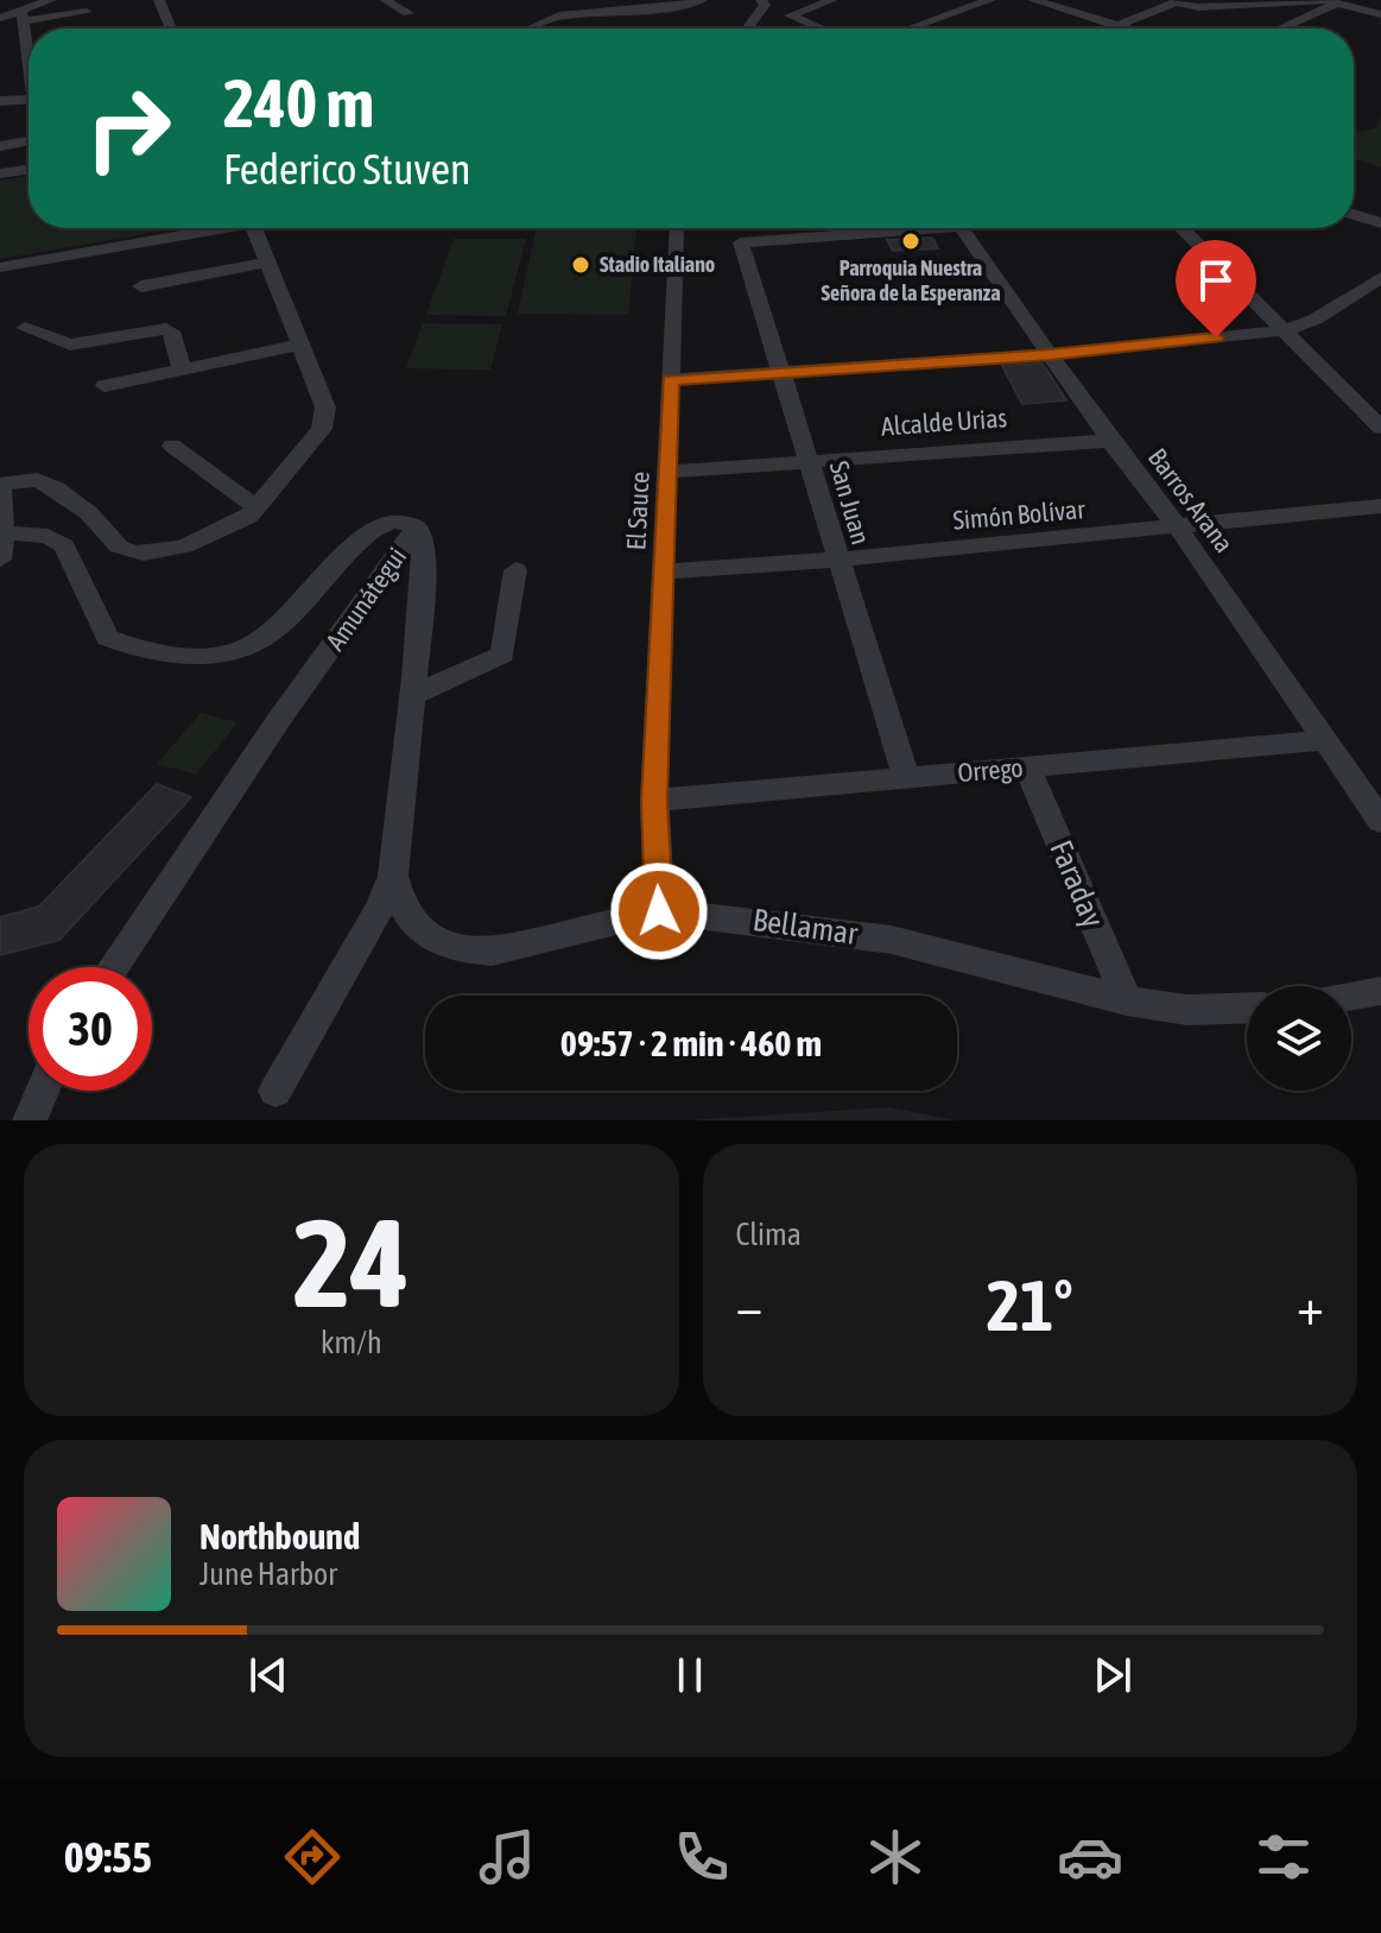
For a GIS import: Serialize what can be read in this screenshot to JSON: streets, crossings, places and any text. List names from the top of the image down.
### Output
{
  "streets": {
    "street": [
      "Alcalde Urias",
      "Barros Arana",
      "San Juan",
      "El Sauce",
      "Simón Bolívar",
      "Amunátegui",
      "Orrego",
      "Faraday",
      "Bellamar"
    ]
  },
  "crossings": [
    ["Alcalde Urias", "Barros Arana"],
    ["Alcalde Urias", "San Juan"],
    ["Alcalde Urias", "El Sauce"],
    ["Barros Arana", "Simón Bolívar"],
    ["Barros Arana", "Orrego"],
    ["San Juan", "Simón Bolívar"],
    ["San Juan", "Orrego"],
    ["El Sauce", "Simón Bolívar"],
    ["El Sauce", "Orrego"],
    ["El Sauce", "Bellamar"],
    ["Amunátegui", "Bellamar"],
    ["Orrego", "Faraday"],
    ["Faraday", "Bellamar"]
  ],
  "places": ["Parroquia Nuestra Señora de la Esperanza", "Stadio Italiano"],
  "page": {
    "turn": ["240 m", "Federico Stuven"],
    "limit": "30",
    "trip": "09:57 · 2 min · 460 m",
    "tile": [
      ["24", "km/h"],
      "Clima"
    ],
    "heat": ["−", "21°", "+"],
    "song": ["Northbound", "June Harbor"],
    "tabs": "09:55"
  }
}
